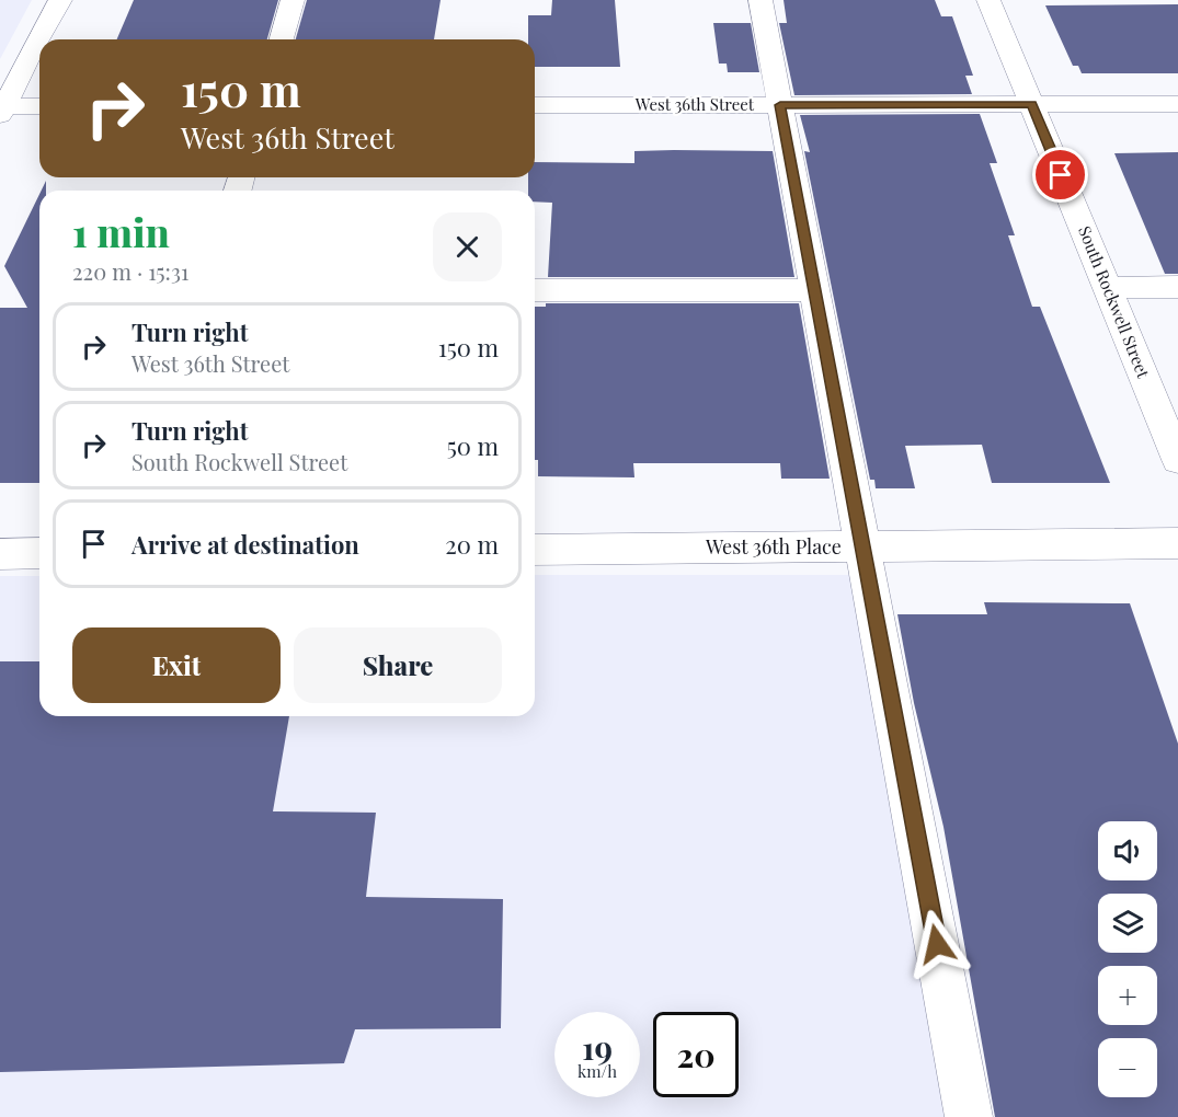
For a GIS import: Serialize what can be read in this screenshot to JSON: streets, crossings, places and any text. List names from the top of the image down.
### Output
{
  "streets": {
    "street": ["West 36th Street", "South Rockwell Street", "West 36th Place"]
  },
  "crossings": [
    ["West 36th Street", "South Rockwell Street"]
  ],
  "page": {
    "turn": ["150 m", "West 36th Street"],
    "heading": ["1 min", "220 m · 15:31"],
    "list": [
      {
        "name": "Turn right",
        "note": "West 36th Street",
        "value": "150 m"
      },
      {
        "name": "Turn right",
        "note": "South Rockwell Street",
        "value": "50 m"
      },
      {
        "name": "Arrive at destination",
        "value": "20 m"
      }
    ],
    "buttons": ["Exit", "Share"],
    "map_buttons": ["+", "−"],
    "speed": "19 km/h",
    "limit": "20"
  }
}
